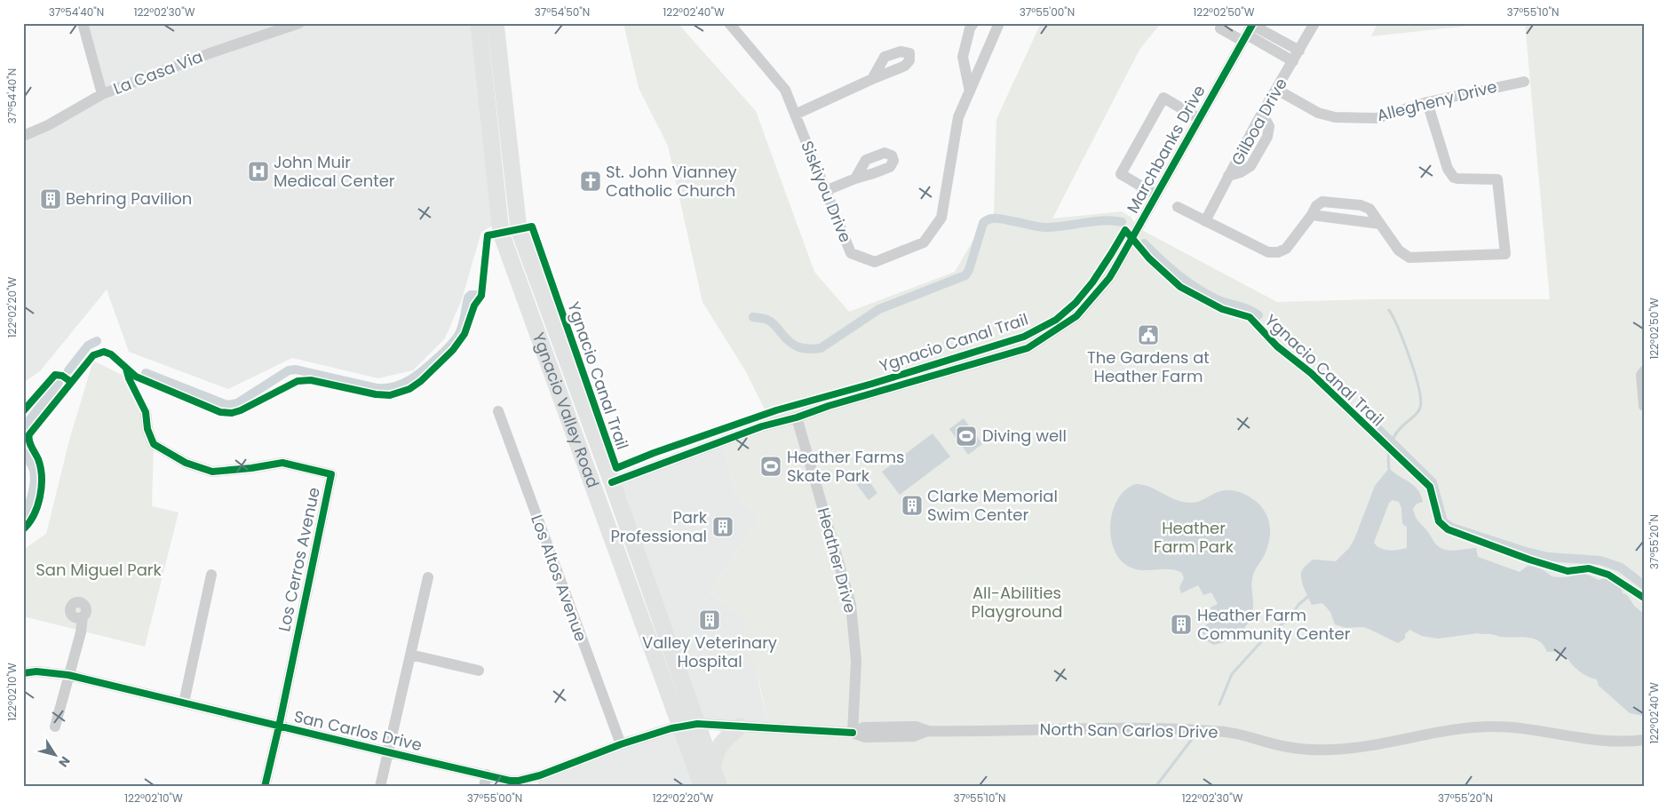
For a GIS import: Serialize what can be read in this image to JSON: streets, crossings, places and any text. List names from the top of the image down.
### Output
{
  "streets": {
    "highway": ["Ygnacio Valley Road"],
    "street": [
      "La Casa Via",
      "Allegheny Drive",
      "Gilboa Drive",
      "Marchbanks Drive",
      "Siskiyou Drive",
      "Los Cerros Avenue",
      "Heather Drive",
      "Los Altos Avenue",
      "San Carlos Drive",
      "North San Carlos Drive"
    ],
    "cycle path": ["Ygnacio Canal Trail"]
  },
  "crossings": [
    ["Allegheny Drive", "Gilboa Drive"],
    ["Marchbanks Drive", "Ygnacio Valley Road"],
    ["Marchbanks Drive", "Heather Drive"],
    ["Ygnacio Valley Road", "San Carlos Drive"],
    ["Ygnacio Valley Road", "North San Carlos Drive"],
    ["Los Cerros Avenue", "San Carlos Drive"],
    ["Heather Drive", "North San Carlos Drive"],
    ["Los Altos Avenue", "San Carlos Drive"],
    ["San Carlos Drive", "North San Carlos Drive"]
  ],
  "parks": ["Heather Farm Park", "San Miguel Park", "All-Abilities Playground"],
  "places": {
    "hospital": ["John Muir Medical Center"],
    "church": ["St. John Vianney Catholic Church"],
    "building": [
      "Behring Pavilion",
      "Clarke Memorial Swim Center",
      "Park Professional",
      "Valley Veterinary Hospital",
      "Heather Farm Community Center"
    ],
    "public building": ["The Gardens at Heather Farm"],
    "sports": ["Diving well", "Heather Farms Skate Park"]
  },
  "north": "bottom right",
  "coordinates": [
    "37°54'40\"N",
    "122°02'30\"W",
    "37°54'50\"N",
    "122°02'40\"W",
    "37°55'00\"N",
    "122°02'50\"W",
    "37°55'10\"N",
    "122°02'20\"W",
    "37°55'20\"N",
    "122°02'10\"W"
  ]
}
